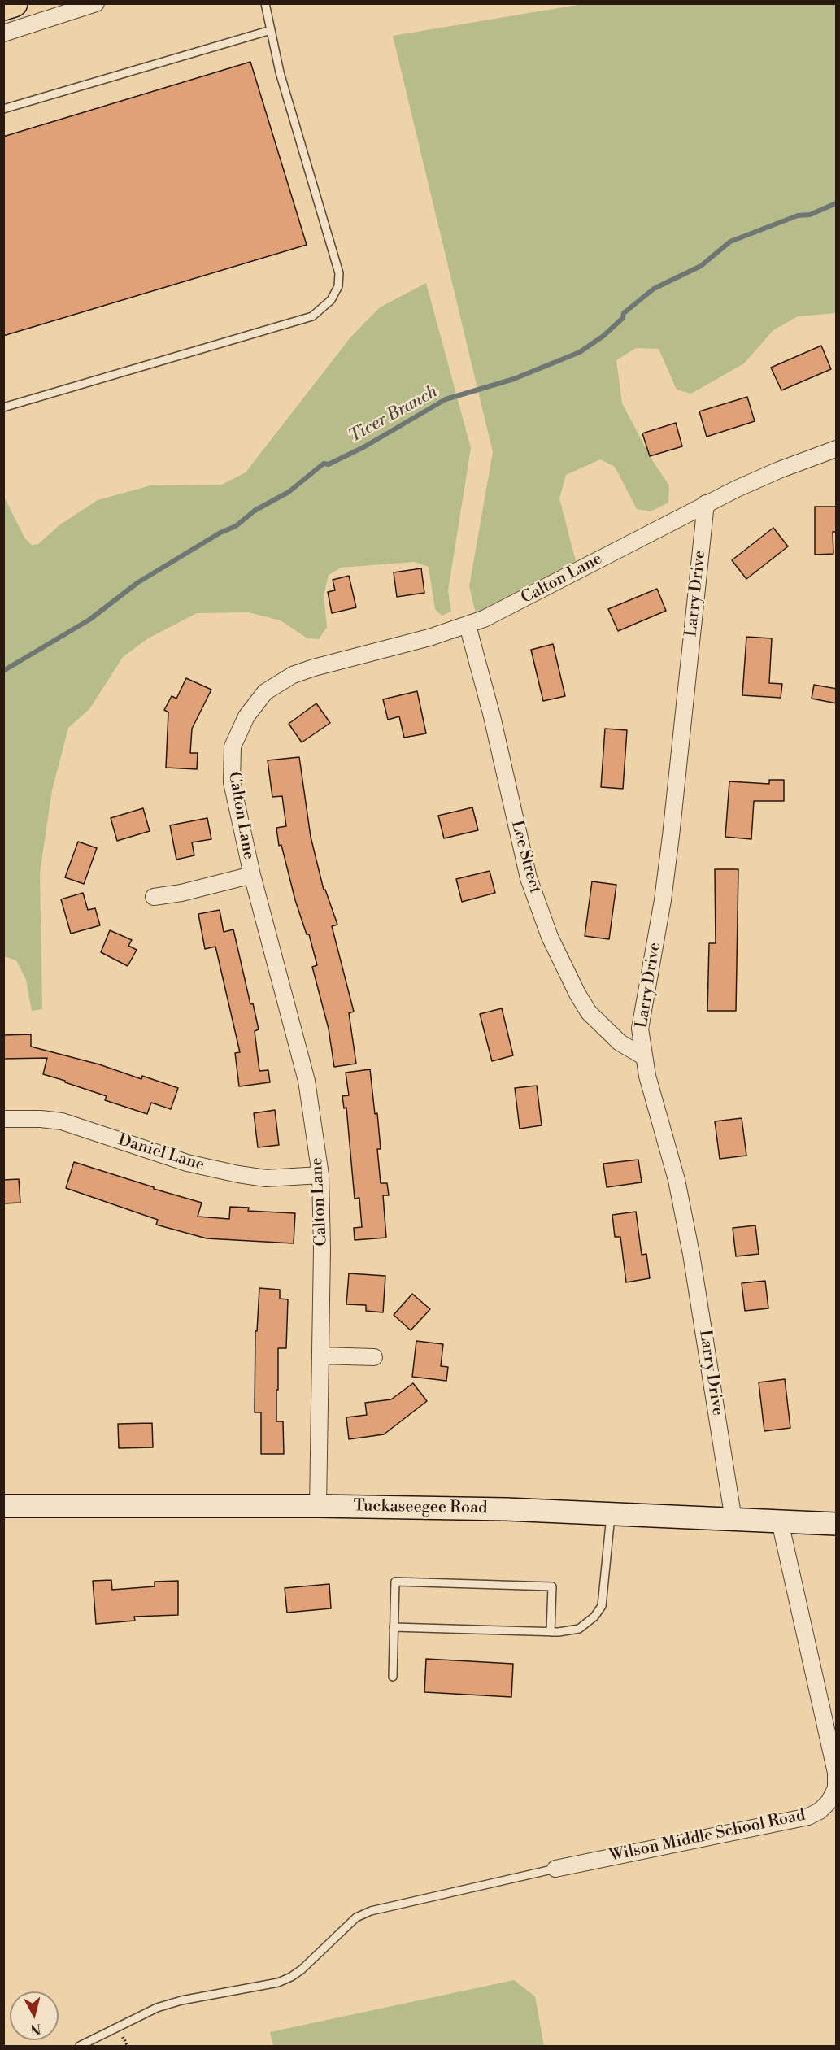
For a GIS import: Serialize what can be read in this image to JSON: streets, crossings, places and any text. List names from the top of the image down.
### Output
{
  "streets": {
    "street": [
      "Calton Lane",
      "Larry Drive",
      "Lee Street",
      "Daniel Lane",
      "Tuckaseegee Road",
      "Wilson Middle School Road"
    ]
  },
  "crossings": [
    ["Calton Lane", "Larry Drive"],
    ["Calton Lane", "Lee Street"],
    ["Calton Lane", "Daniel Lane"],
    ["Calton Lane", "Tuckaseegee Road"],
    ["Larry Drive", "Lee Street"],
    ["Larry Drive", "Tuckaseegee Road"],
    ["Tuckaseegee Road", "Wilson Middle School Road"]
  ],
  "water": ["Ticer Branch"],
  "north": "bottom"
}
